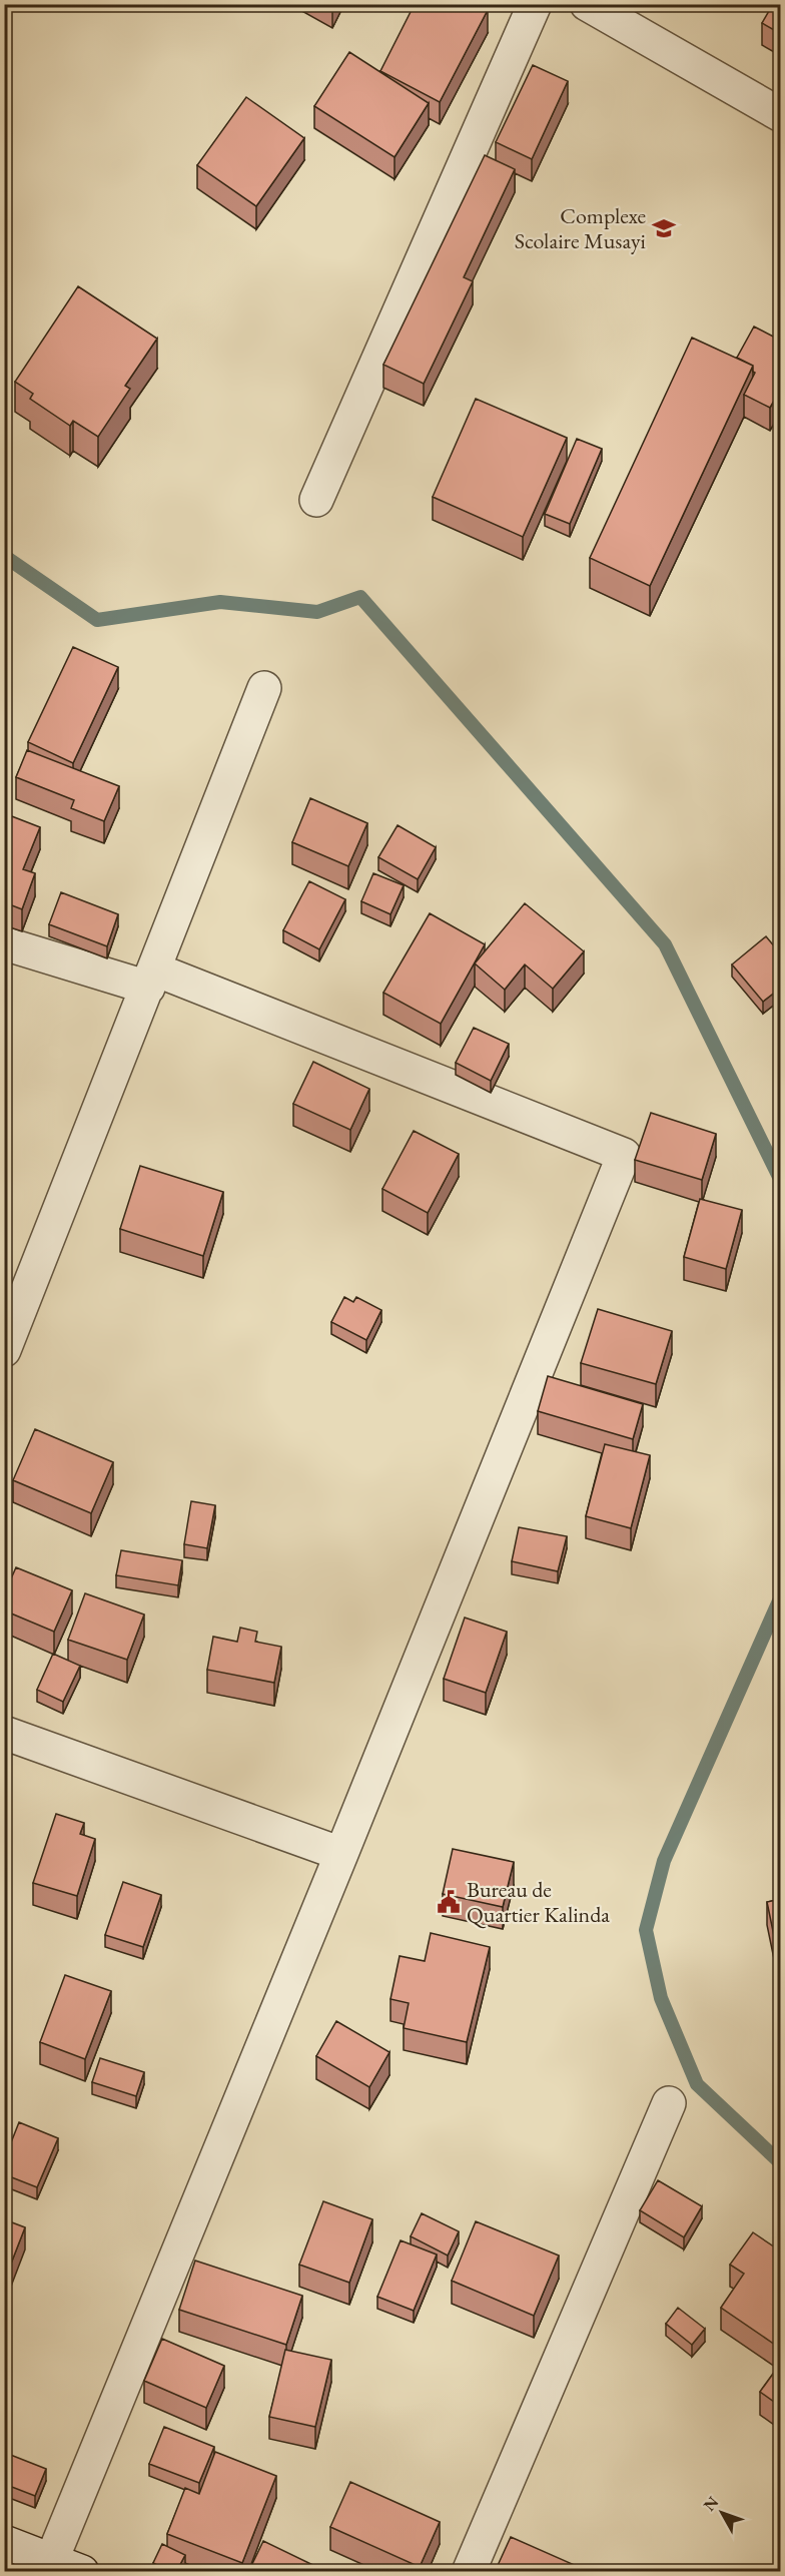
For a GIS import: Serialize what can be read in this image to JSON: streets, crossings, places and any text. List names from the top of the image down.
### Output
{
  "places": {
    "school or university": ["Complexe Scolaire Musayi"],
    "public building": ["Bureau de Quartier Kalinda"]
  },
  "north": "top left"
}
